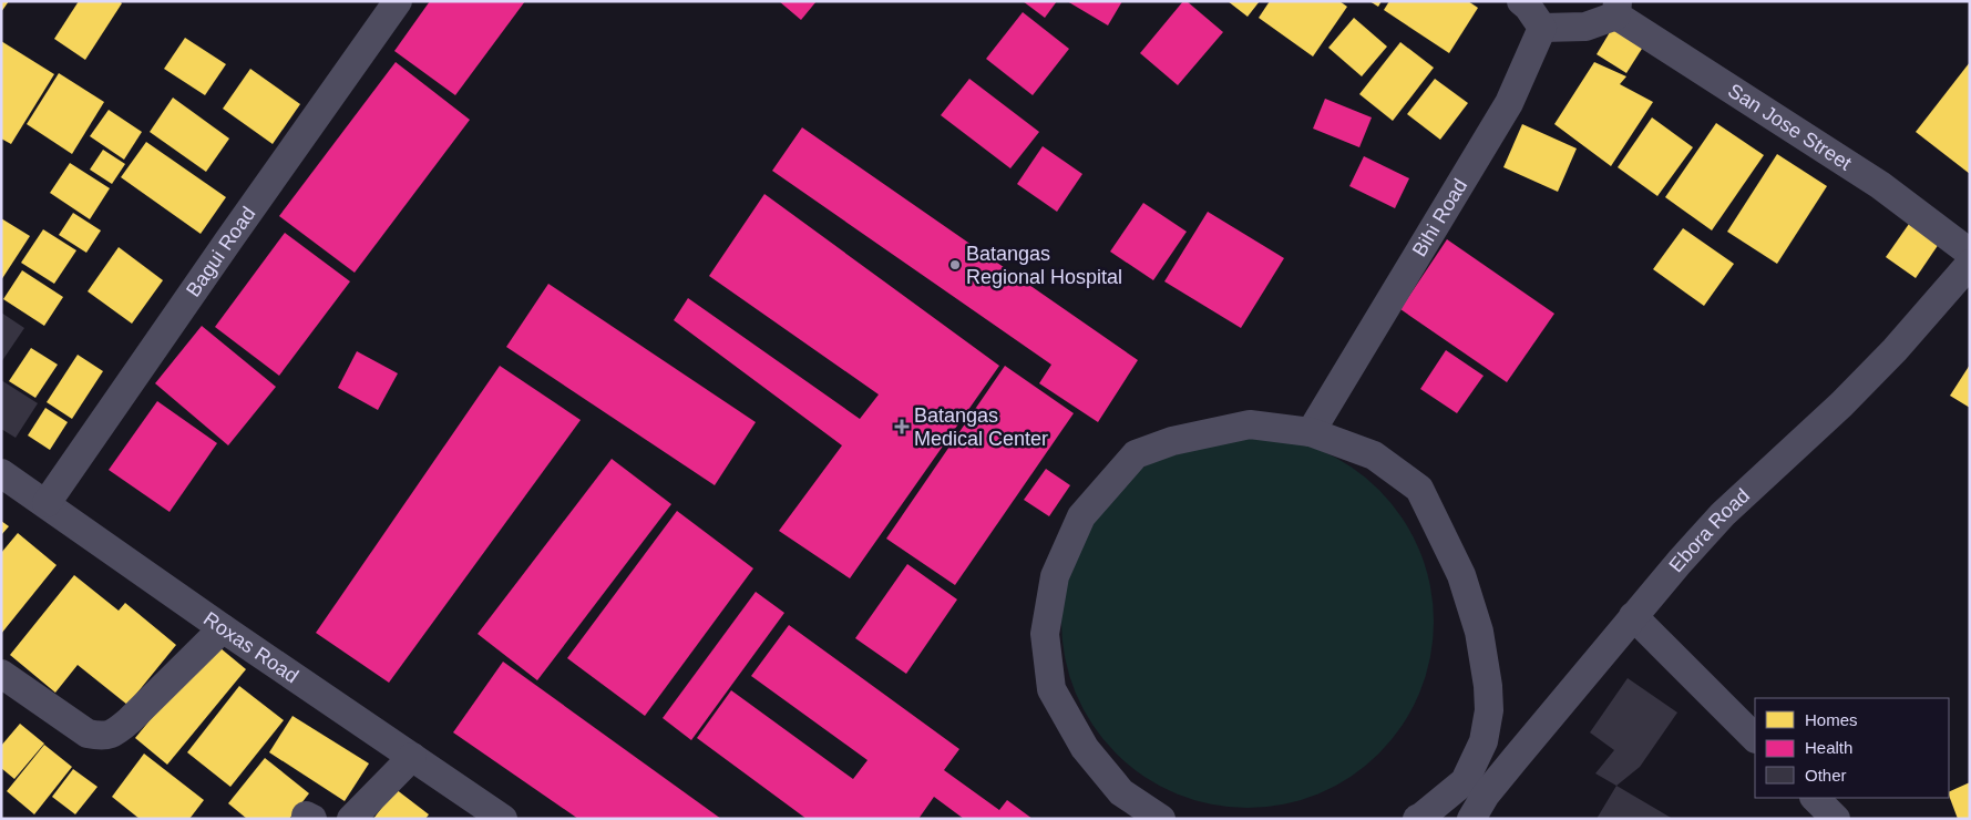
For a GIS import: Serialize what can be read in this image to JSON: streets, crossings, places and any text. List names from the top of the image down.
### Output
{
  "streets": {
    "street": [
      "San Jose Street",
      "Bihi Road",
      "Bagui Road",
      "Ebora Road",
      "Roxas Road"
    ]
  },
  "crossings": [
    ["Bagui Road", "Roxas Road"]
  ],
  "places": {
    "other": ["Batangas Regional Hospital"],
    "health": ["Batangas Medical Center"]
  },
  "legend": ["Homes", "Health", "Other"]
}
